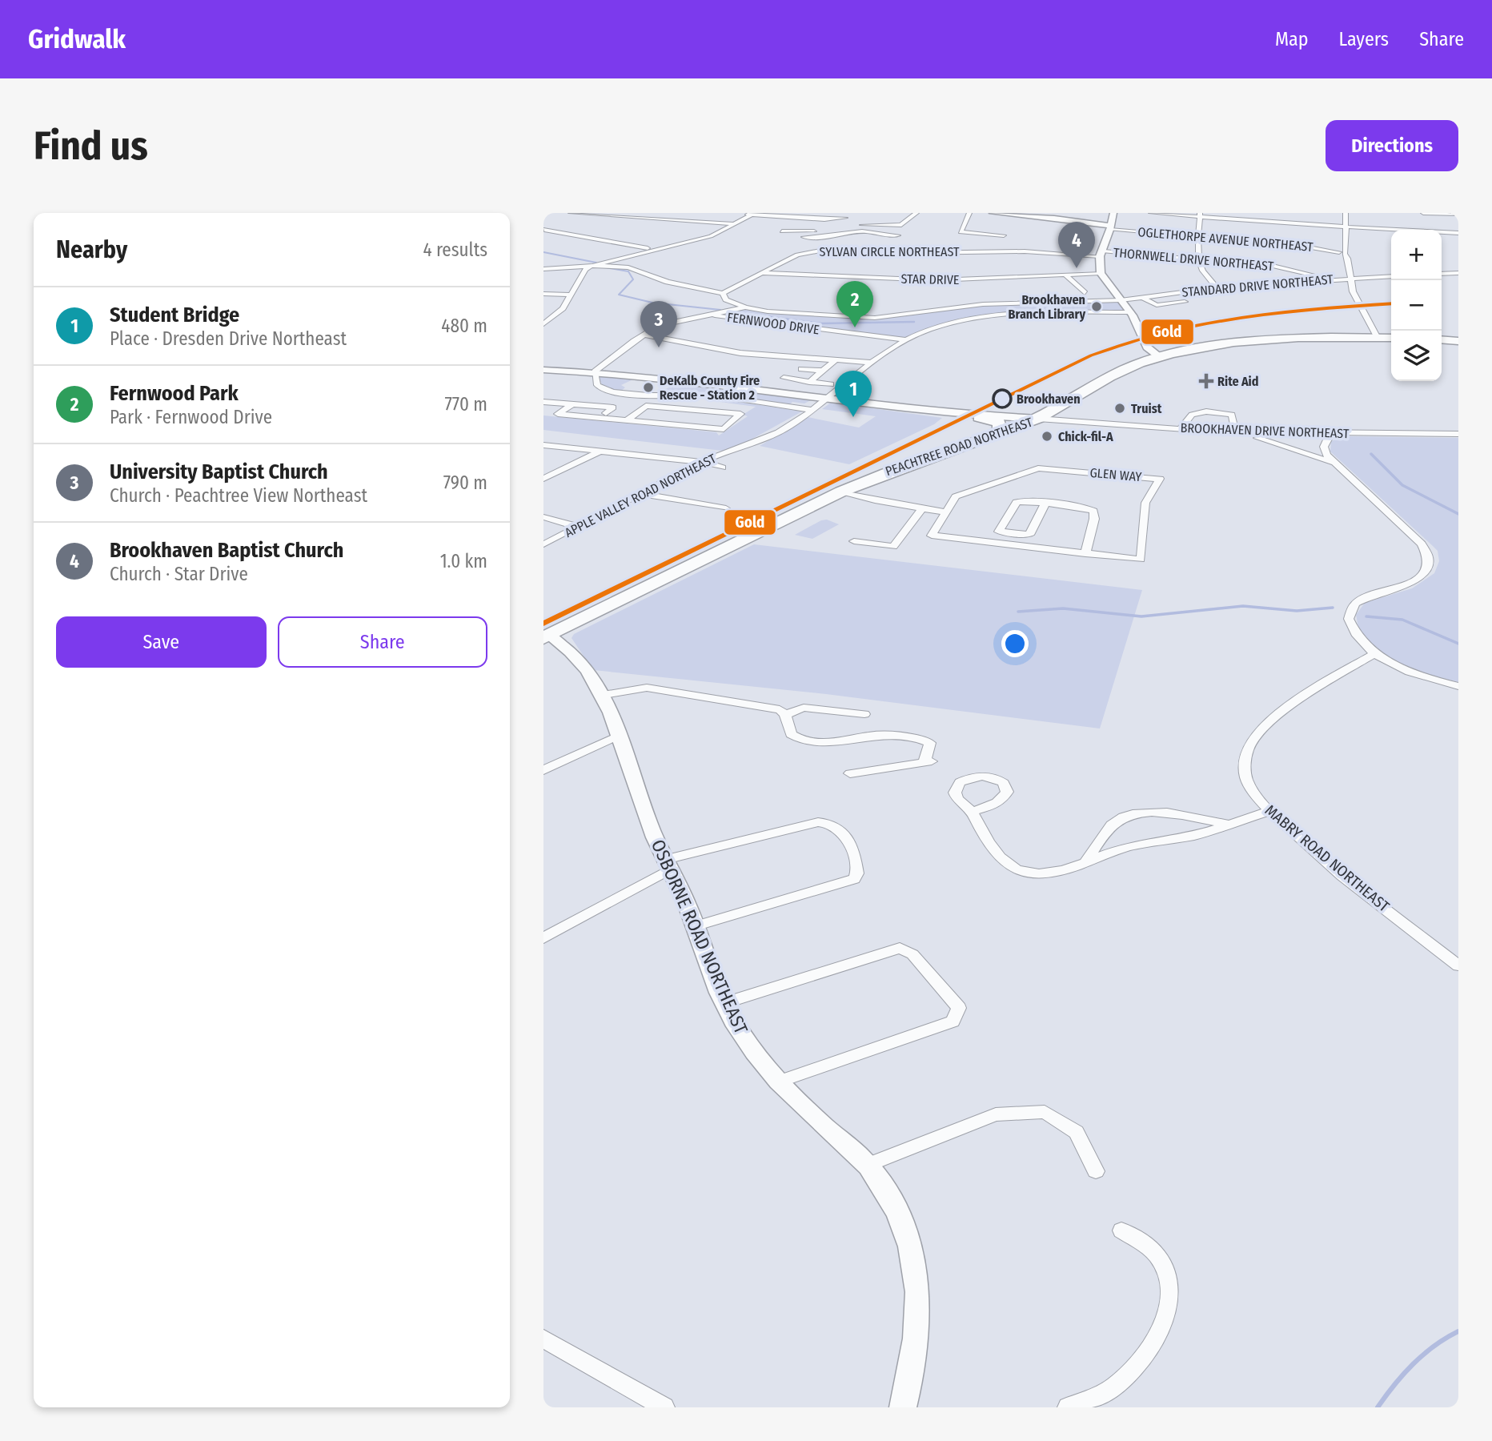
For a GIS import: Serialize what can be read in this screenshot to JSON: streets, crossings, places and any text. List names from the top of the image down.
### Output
{
  "streets": {
    "highway": ["PEACHTREE ROAD NORTHEAST"],
    "street": [
      "OGLETHORPE AVENUE NORTHEAST",
      "SYLVAN CIRCLE NORTHEAST",
      "THORNWELL DRIVE NORTHEAST",
      "STAR DRIVE",
      "STANDARD DRIVE NORTHEAST",
      "FERNWOOD DRIVE",
      "BROOKHAVEN DRIVE NORTHEAST",
      "GLEN WAY",
      "APPLE VALLEY ROAD NORTHEAST",
      "MABRY ROAD NORTHEAST",
      "OSBORNE ROAD NORTHEAST"
    ]
  },
  "crossings": [
    ["SYLVAN CIRCLE NORTHEAST", "THORNWELL DRIVE NORTHEAST"],
    ["SYLVAN CIRCLE NORTHEAST", "STAR DRIVE"],
    ["THORNWELL DRIVE NORTHEAST", "STANDARD DRIVE NORTHEAST"],
    ["FERNWOOD DRIVE", "APPLE VALLEY ROAD NORTHEAST"],
    ["BROOKHAVEN DRIVE NORTHEAST", "PEACHTREE ROAD NORTHEAST"],
    ["PEACHTREE ROAD NORTHEAST", "OSBORNE ROAD NORTHEAST"]
  ],
  "places": {
    "other": [
      "Brookhaven Branch Library",
      "DeKalb County Fire Rescue - Station 2",
      "Brookhaven",
      "Truist",
      "Chick-fil-A"
    ],
    "health": ["Rite Aid"]
  },
  "lines": ["transit line Gold"],
  "page": {
    "header": "Gridwalk",
    "nav": ["Map", "Layers", "Share"],
    "buttons": [
      "Directions",
      ["Save", "Share"]
    ],
    "title": "Find us",
    "heading": ["Nearby", "4 results"],
    "pins": [
      "4",
      "2",
      "3",
      "1"
    ],
    "map_buttons": ["+", "−"],
    "list": [
      {
        "mark": "1",
        "name": "Student Bridge",
        "note": "Place · Dresden Drive Northeast",
        "value": "480 m"
      },
      {
        "mark": "2",
        "name": "Fernwood Park",
        "note": "Park · Fernwood Drive",
        "value": "770 m"
      },
      {
        "mark": "3",
        "name": "University Baptist Church",
        "note": "Church · Peachtree View Northeast",
        "value": "790 m"
      },
      {
        "mark": "4",
        "name": "Brookhaven Baptist Church",
        "note": "Church · Star Drive",
        "value": "1.0 km"
      }
    ]
  }
}
